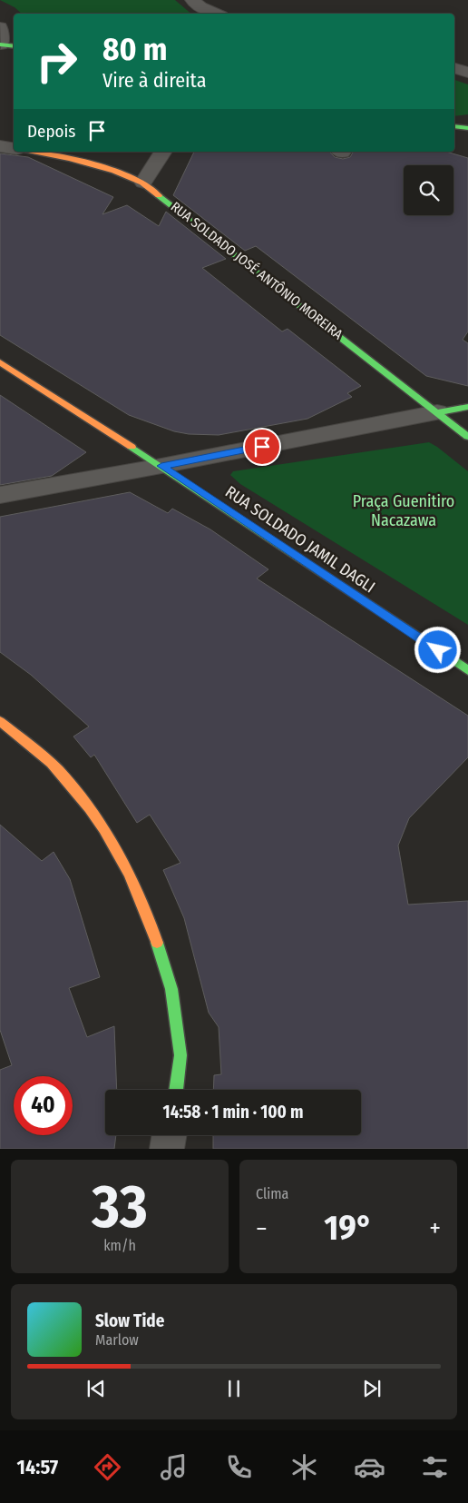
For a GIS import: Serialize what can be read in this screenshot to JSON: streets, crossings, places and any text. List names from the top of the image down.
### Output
{
  "streets": {
    "street": ["RUA SOLDADO JOSÉ ANTÔNIO MOREIRA", "RUA SOLDADO JAMIL DAGLI"]
  },
  "parks": ["Praça Guenitiro Nacazawa"],
  "page": {
    "turn": ["80 m", "Vire à direita"],
    "then": "Depois",
    "limit": "40",
    "trip": "14:58 · 1 min · 100 m",
    "tile": [
      ["33", "km/h"],
      "Clima"
    ],
    "heat": ["−", "19°", "+"],
    "song": ["Slow Tide", "Marlow"],
    "tabs": "14:57"
  }
}
